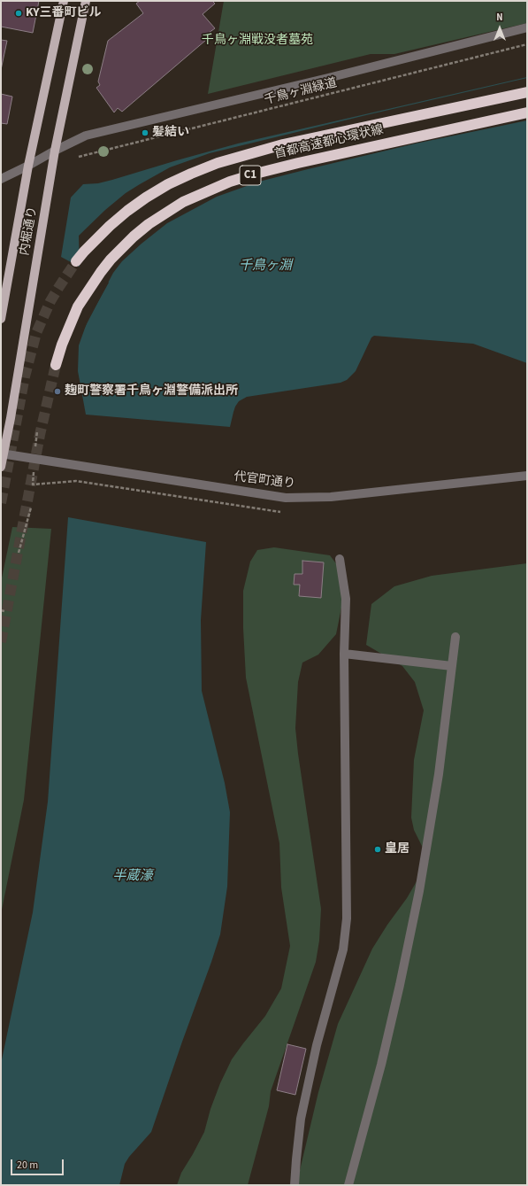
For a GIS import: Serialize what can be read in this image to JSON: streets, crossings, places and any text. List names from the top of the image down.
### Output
{
  "streets": {
    "highway": ["首都高速都心環状線", "C1"],
    "main road": ["内堀通り"],
    "street": ["代官町通り"],
    "path": ["千鳥ヶ淵緑道"]
  },
  "crossings": [
    ["内堀通り", "代官町通り"]
  ],
  "water": ["千鳥ヶ淵", "半蔵濠"],
  "parks": ["千鳥ヶ淵戦没者墓苑"],
  "places": [
    "KY三番町ビル",
    "髪結い",
    "麹町警察署千鳥ヶ淵警備派出所",
    "皇居"
  ],
  "scale_bar": "20 m",
  "north": "top"
}
